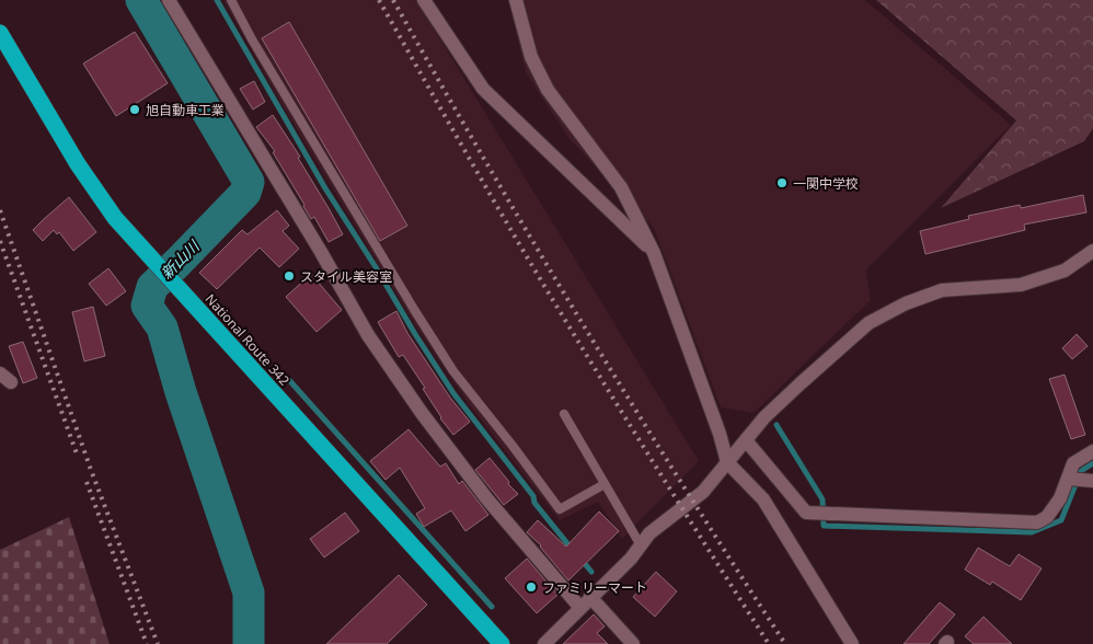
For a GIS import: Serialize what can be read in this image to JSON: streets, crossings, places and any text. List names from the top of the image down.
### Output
{
  "streets": {
    "highway": ["National Route 342"]
  },
  "water": ["新山川"],
  "places": [
    "旭自動車工業",
    "一関中学校",
    "スタイル美容室",
    "ファミリーマート"
  ]
}
